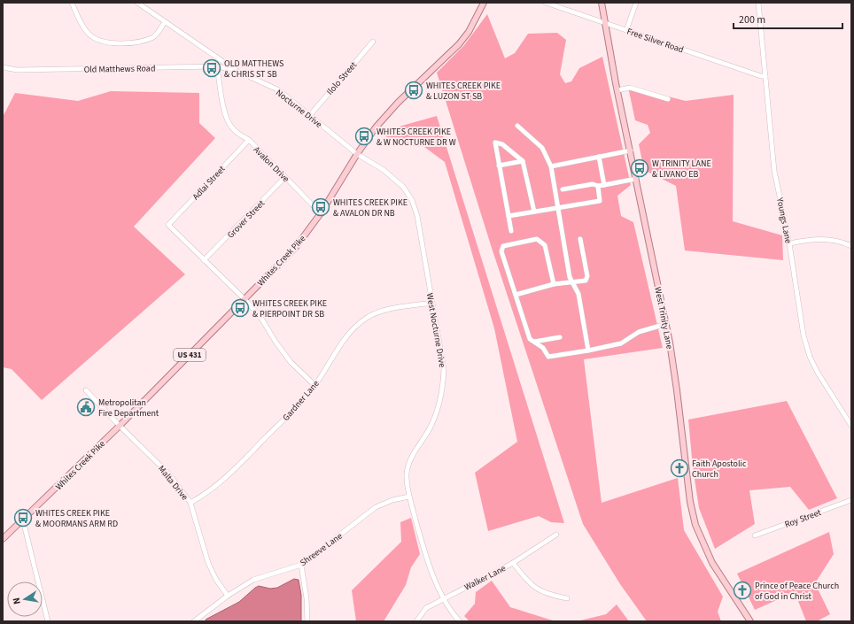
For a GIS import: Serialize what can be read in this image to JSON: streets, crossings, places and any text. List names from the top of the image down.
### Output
{
  "streets": {
    "main road": ["Whites Creek Pike", "West Trinity Lane", "US 431"],
    "street": [
      "Free Silver Road",
      "Old Matthews Road",
      "Ilolo Street",
      "Nocturne Drive",
      "Avalon Drive",
      "Adlai Street",
      "Grover Street",
      "Youngs Lane",
      "West Nocturne Drive",
      "Gardner Lane",
      "Malta Drive",
      "Roy Street",
      "Shreeve Lane",
      "Walker Lane"
    ]
  },
  "crossings": [
    ["Free Silver Road", "Youngs Lane"],
    ["Free Silver Road", "West Trinity Lane"],
    ["Old Matthews Road", "Nocturne Drive"],
    ["Old Matthews Road", "Avalon Drive"],
    ["Ilolo Street", "Nocturne Drive"],
    ["Nocturne Drive", "Whites Creek Pike"],
    ["Nocturne Drive", "West Nocturne Drive"],
    ["Avalon Drive", "Adlai Street"],
    ["Avalon Drive", "Grover Street"],
    ["Avalon Drive", "Whites Creek Pike"],
    ["Adlai Street", "Grover Street"],
    ["Whites Creek Pike", "West Nocturne Drive"],
    ["Whites Creek Pike", "Malta Drive"],
    ["West Nocturne Drive", "Gardner Lane"],
    ["West Nocturne Drive", "Shreeve Lane"],
    ["West Nocturne Drive", "Walker Lane"],
    ["Gardner Lane", "Malta Drive"],
    ["Malta Drive", "Shreeve Lane"]
  ],
  "places": {
    "bus stop": [
      "OLD MATTHEWS & CHRIS ST SB",
      "WHITES CREEK PIKE & LUZON ST SB",
      "WHITES CREEK PIKE & W NOCTURNE DR W",
      "W TRINITY LANE & LIVANO EB",
      "WHITES CREEK PIKE & AVALON DR NB",
      "WHITES CREEK PIKE & PIERPOINT DR SB",
      "WHITES CREEK PIKE & MOORMANS ARM RD"
    ],
    "public building": ["Metropolitan Fire Department"],
    "church": ["Faith Apostolic Church", "Prince of Peace Church of God in Christ"]
  },
  "scale_bar": "200 m",
  "north": "left"
}
